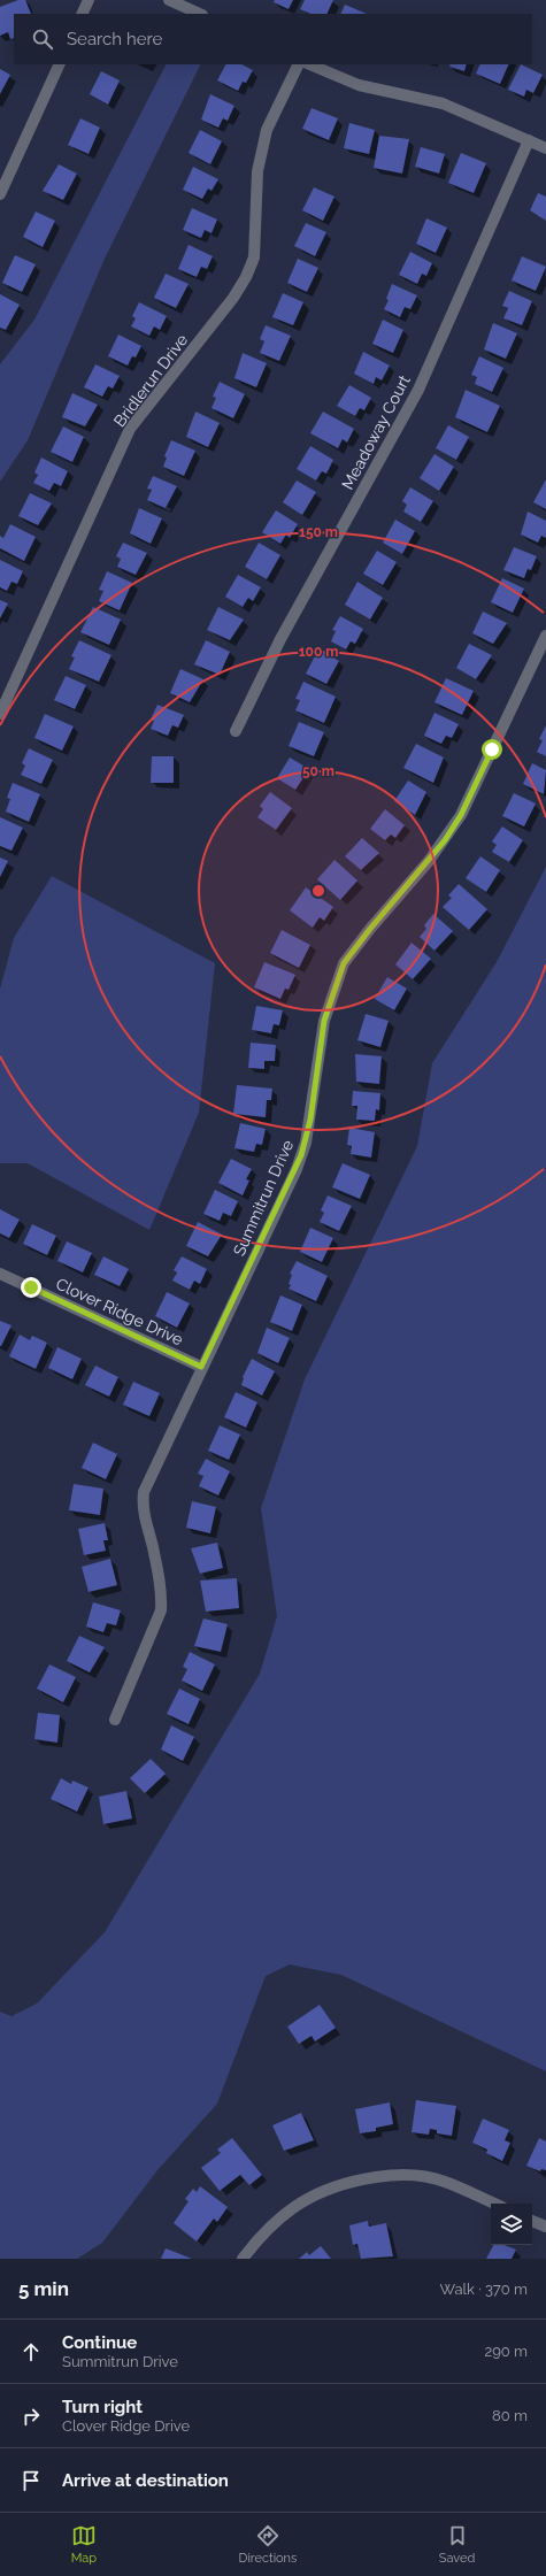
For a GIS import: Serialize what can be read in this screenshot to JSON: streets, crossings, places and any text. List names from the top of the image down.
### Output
{
  "streets": {
    "street": [
      "Bridlerun Drive",
      "Meadoway Court",
      "Summitrun Drive",
      "Clover Ridge Drive"
    ]
  },
  "crossings": [
    ["Summitrun Drive", "Clover Ridge Drive"]
  ],
  "page": {
    "search": "Search here",
    "heading": ["5 min", "Walk · 370 m"],
    "list": [
      ["Continue", "Summitrun Drive", "290 m"],
      ["Turn right", "Clover Ridge Drive", "80 m"],
      "Arrive at destination"
    ],
    "nav": ["Map", "Directions", "Saved"]
  },
  "rings": ["150 m", "100 m", "50 m"]
}
